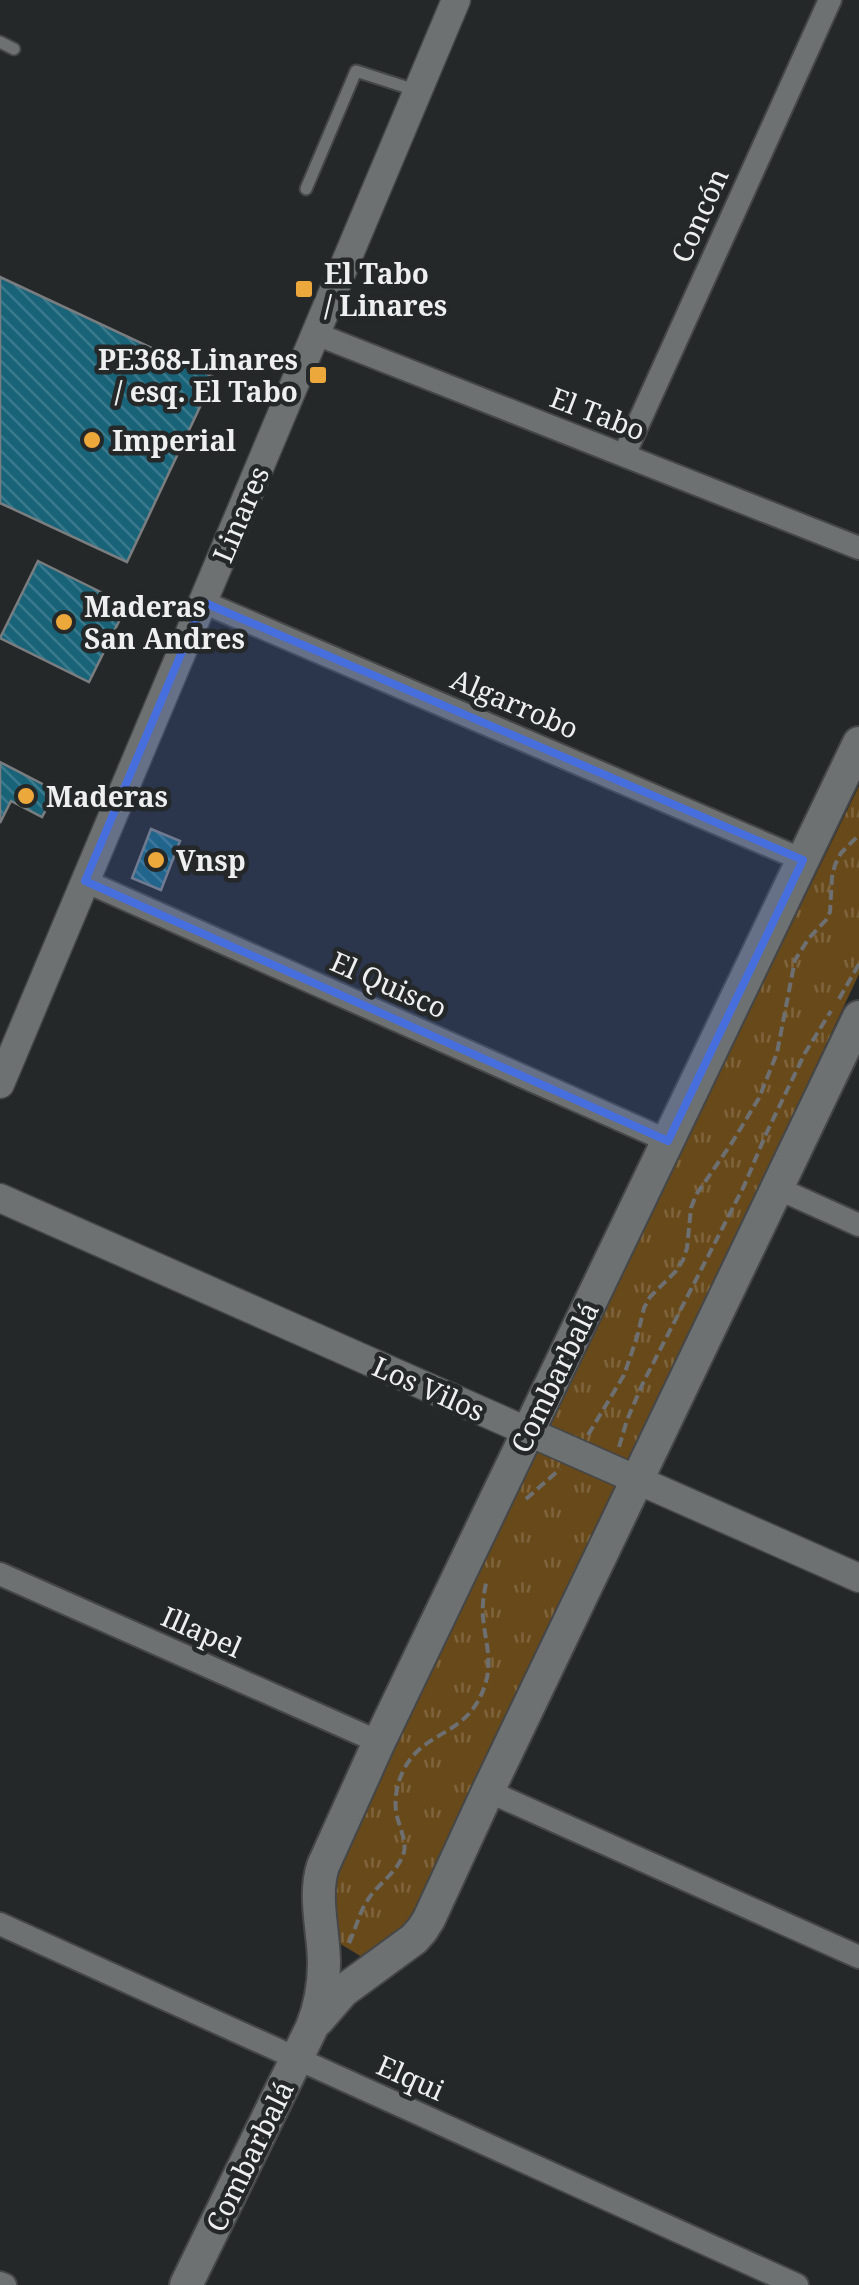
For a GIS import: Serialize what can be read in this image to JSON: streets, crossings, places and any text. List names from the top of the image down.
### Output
{
  "streets": {
    "main road": ["Combarbalá"],
    "street": [
      "Concón",
      "El Tabo",
      "Linares",
      "Algarrobo",
      "El Quisco",
      "Los Vilos",
      "Illapel",
      "Elqui"
    ]
  },
  "crossings": [
    ["Concón", "El Tabo"],
    ["El Tabo", "Linares"],
    ["Linares", "Algarrobo"],
    ["Linares", "El Quisco"],
    ["Algarrobo", "Combarbalá"],
    ["El Quisco", "Combarbalá"],
    ["Combarbalá", "Los Vilos"],
    ["Combarbalá", "Illapel"],
    ["Combarbalá", "Elqui"]
  ],
  "places": {
    "transit": ["El Tabo / Linares", "PE368-Linares / esq. El Tabo"],
    "other": [
      "Imperial",
      "Maderas San Andres",
      "Maderas",
      "Vnsp"
    ]
  }
}
